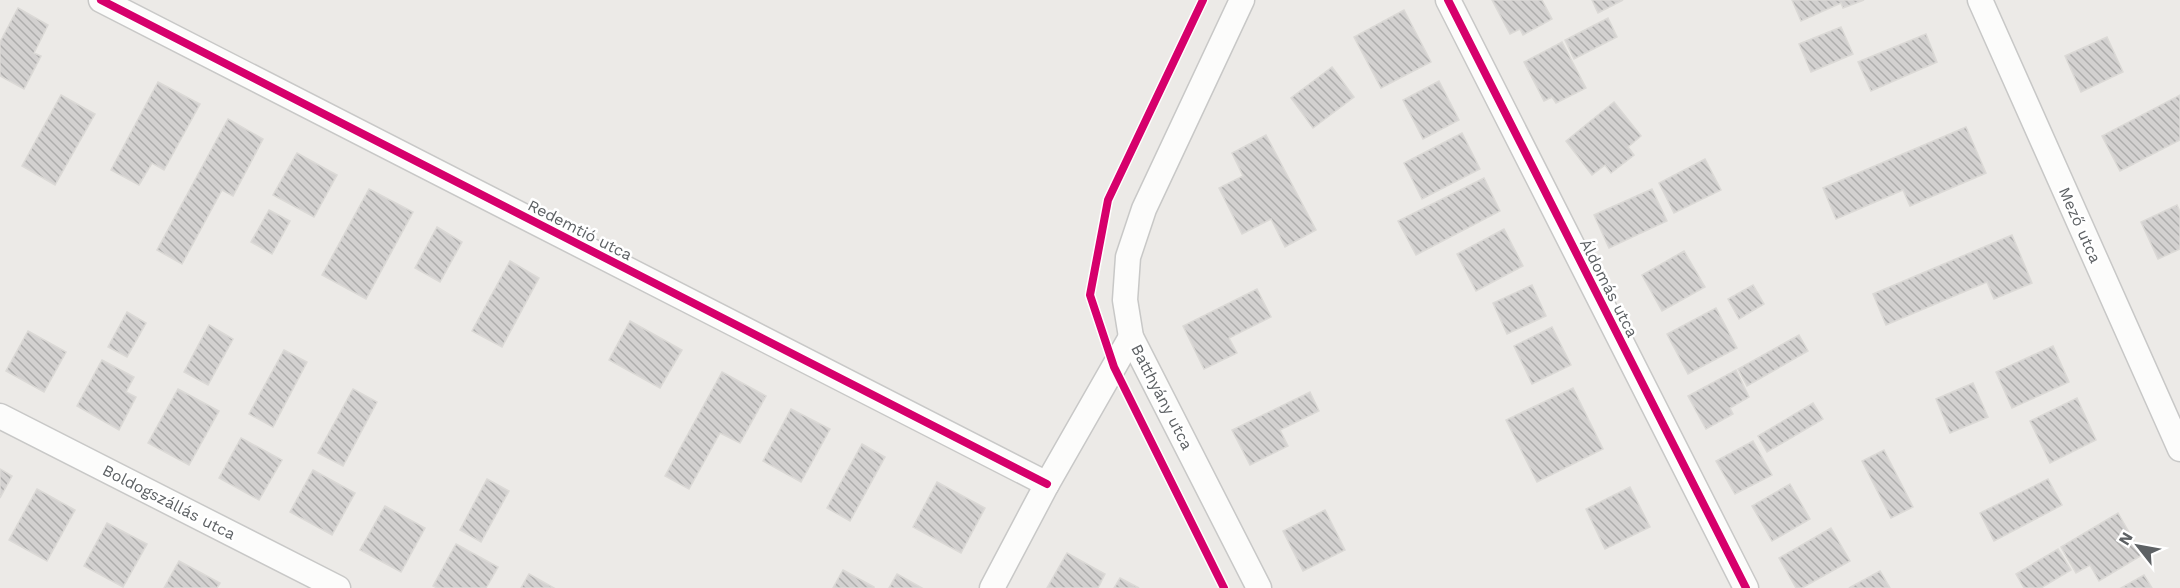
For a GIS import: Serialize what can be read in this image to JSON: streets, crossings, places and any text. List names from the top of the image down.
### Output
{
  "streets": {
    "street": [
      "Mező utca",
      "Redemtió utca",
      "Áldomás utca",
      "Batthyány utca",
      "Boldogszállás utca"
    ]
  },
  "north": "top left"
}
